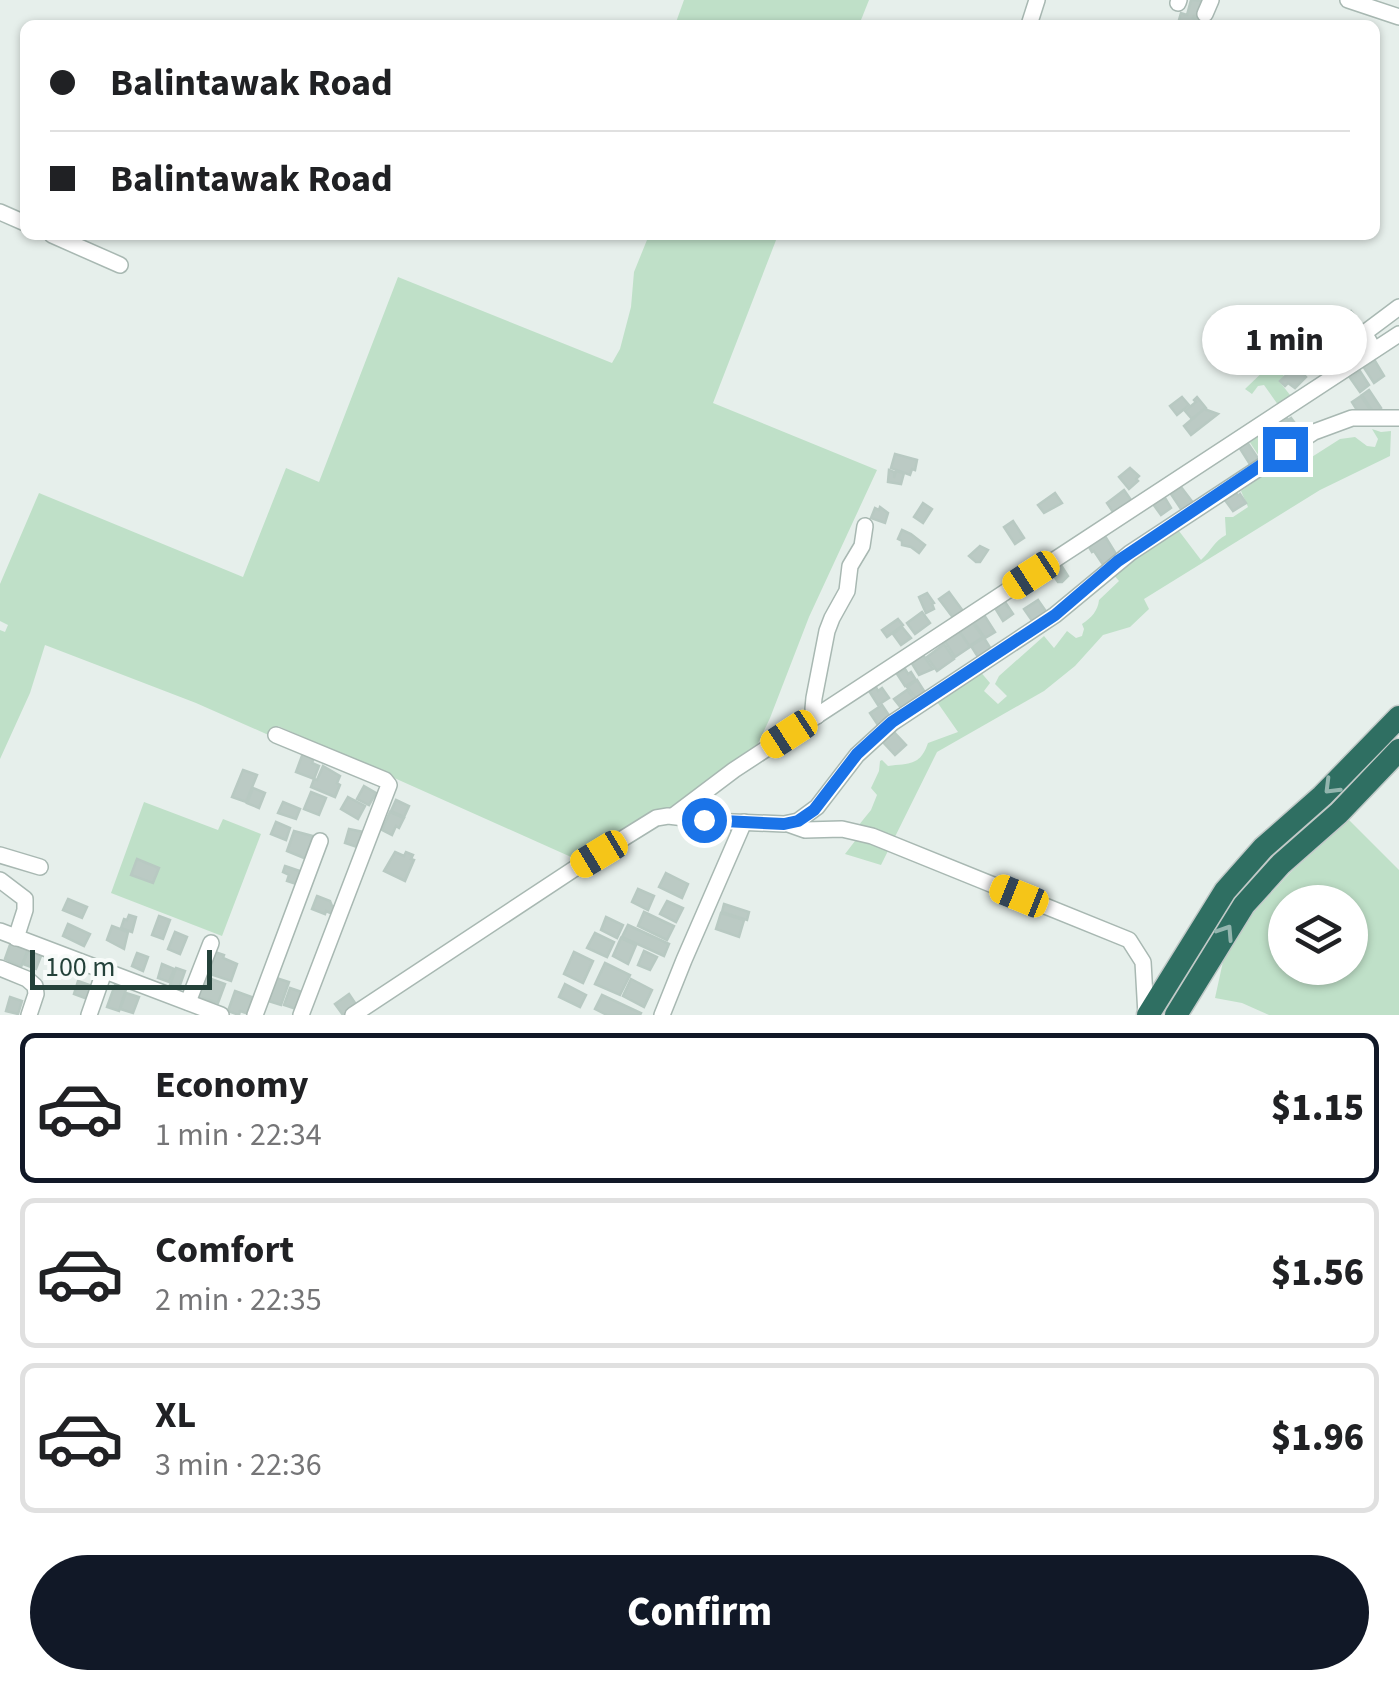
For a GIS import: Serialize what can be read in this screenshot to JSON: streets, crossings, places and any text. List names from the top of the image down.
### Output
{
  "scale_bar": "100 m",
  "page": {
    "banner": ["Balintawak Road", "Balintawak Road"],
    "bubble": "1 min",
    "scale": "100 m",
    "list": [
      {
        "name": "Economy",
        "note": "1 min · 22:34",
        "value": "$1.15"
      },
      {
        "name": "Comfort",
        "note": "2 min · 22:35",
        "value": "$1.56"
      },
      {
        "name": "XL",
        "note": "3 min · 22:36",
        "value": "$1.96"
      }
    ],
    "buttons": "Confirm"
  }
}
